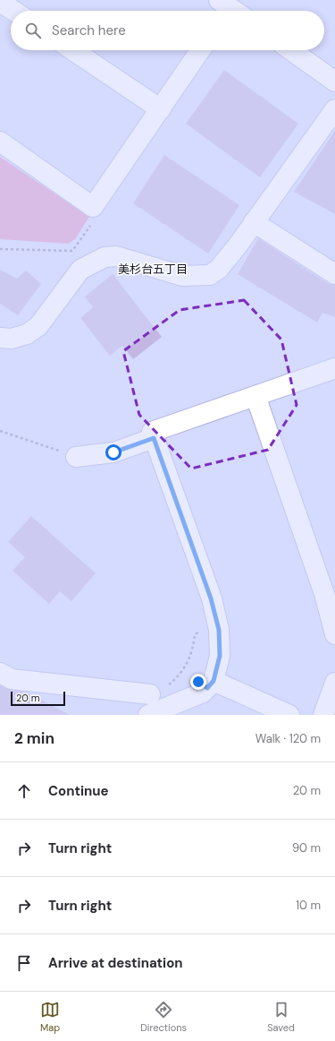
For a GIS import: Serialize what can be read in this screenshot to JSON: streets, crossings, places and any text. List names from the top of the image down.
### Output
{
  "districts": ["美杉台五丁目"],
  "scale_bar": "20 m",
  "page": {
    "search": "Search here",
    "scale": "20 m",
    "heading": ["2 min", "Walk · 120 m"],
    "list": [
      ["Continue", "20 m"],
      ["Turn right", "90 m"],
      ["Turn right", "10 m"],
      "Arrive at destination"
    ],
    "nav": ["Map", "Directions", "Saved"]
  }
}
